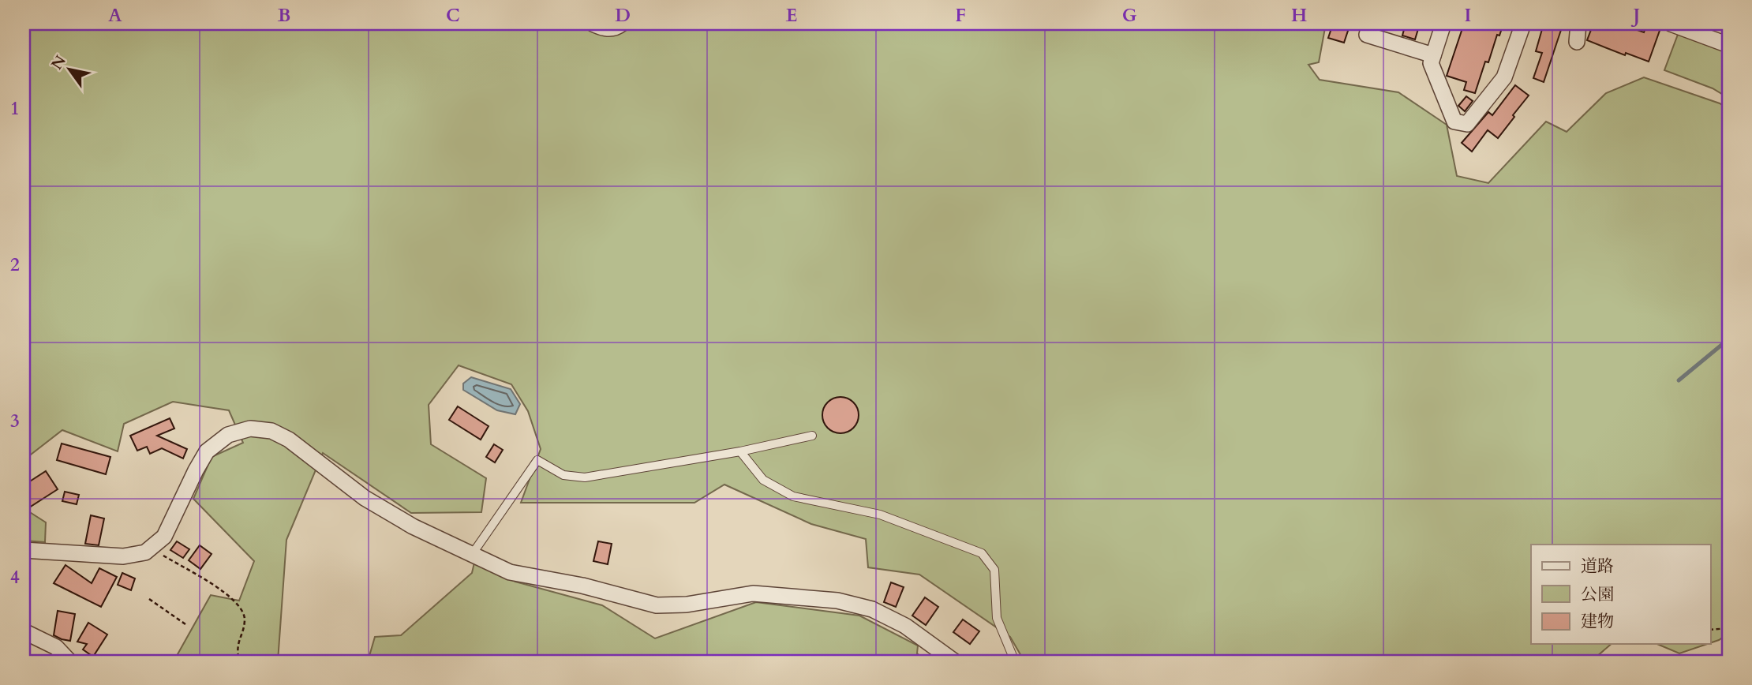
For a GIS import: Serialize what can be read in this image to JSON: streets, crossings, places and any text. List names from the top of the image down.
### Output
{
  "legend": ["道路", "公園", "建物"],
  "north": "top left",
  "grid": {
    "columns": [
      "A",
      "B",
      "C",
      "D",
      "E",
      "F",
      "G",
      "H",
      "I",
      "J"
    ],
    "rows": [
      "1",
      "2",
      "3",
      "4"
    ]
  }
}
